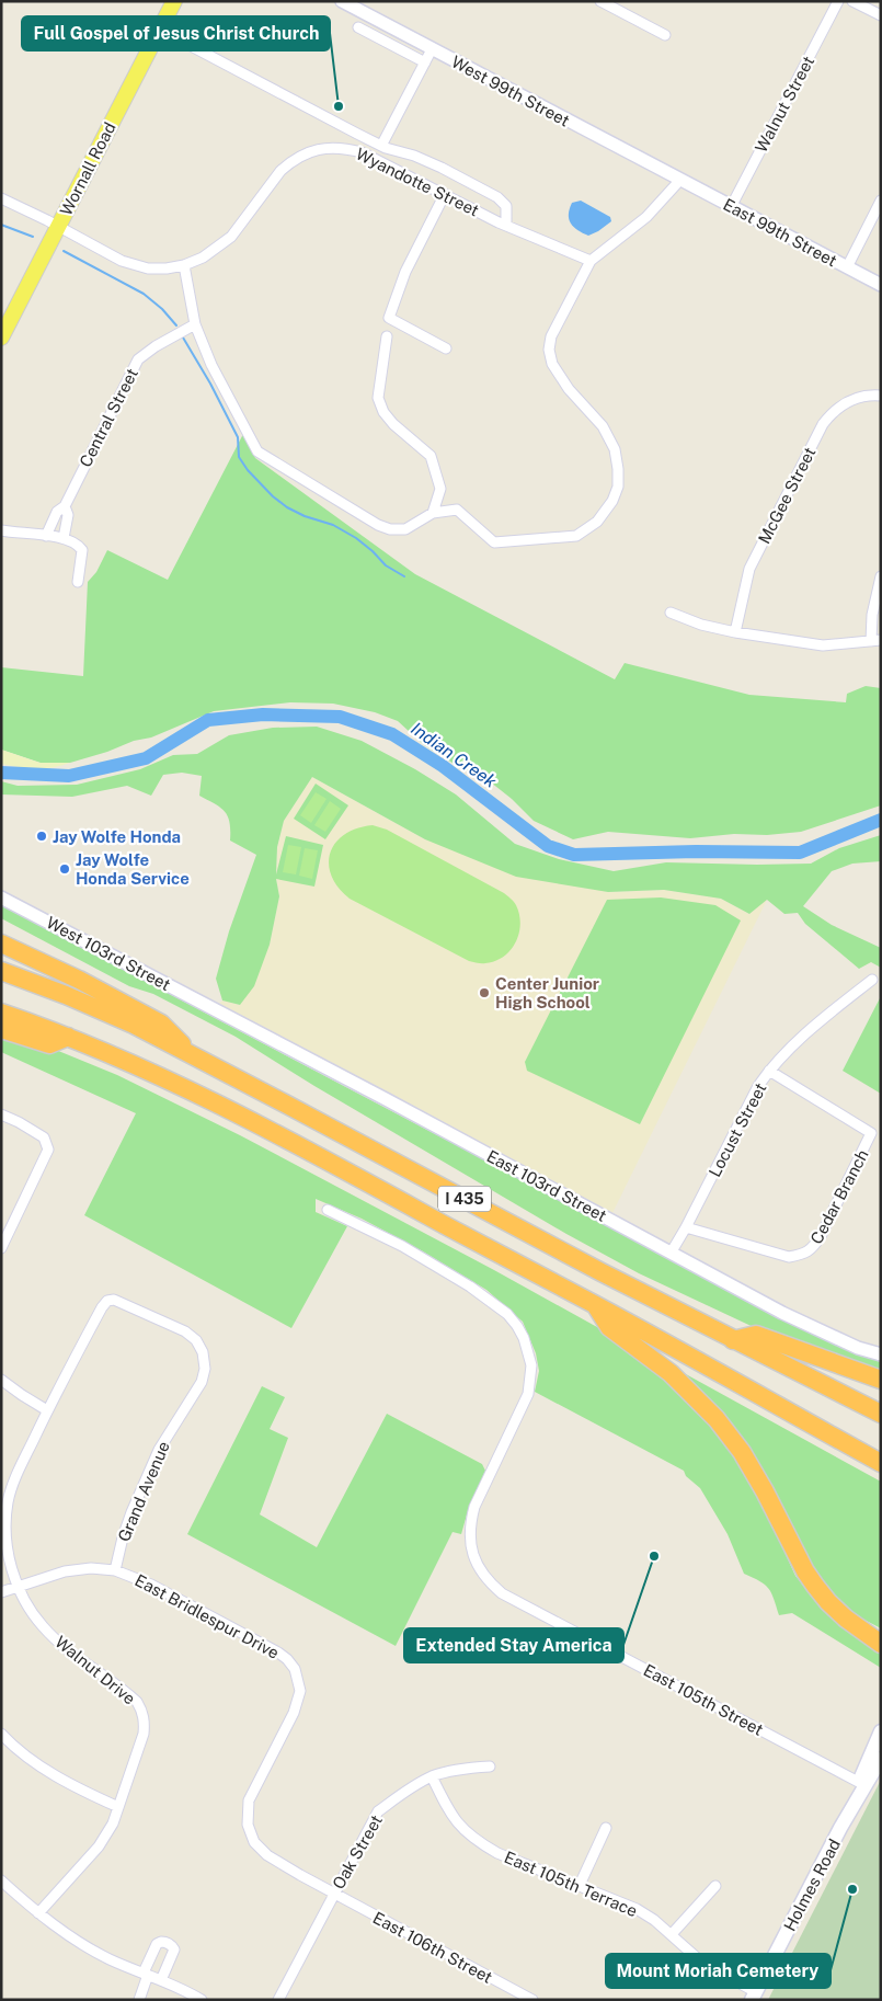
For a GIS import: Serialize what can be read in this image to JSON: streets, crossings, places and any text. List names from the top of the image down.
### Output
{
  "streets": {
    "highway": ["I 435"],
    "main road": ["Wornall Road", "Holmes Road"],
    "street": [
      "West 99th Street",
      "Walnut Street",
      "Wyandotte Street",
      "East 99th Street",
      "Central Street",
      "McGee Street",
      "West 103rd Street",
      "Locust Street",
      "East 103rd Street",
      "Cedar Branch",
      "Grand Avenue",
      "East Bridlespur Drive",
      "Walnut Drive",
      "East 105th Street",
      "Oak Street",
      "East 105th Terrace",
      "East 106th Street"
    ]
  },
  "crossings": [
    ["West 99th Street", "East 99th Street"],
    ["Walnut Street", "East 99th Street"],
    ["West 103rd Street", "East 103rd Street"],
    ["Locust Street", "East 103rd Street"],
    ["Locust Street", "Cedar Branch"],
    ["Grand Avenue", "East Bridlespur Drive"],
    ["Grand Avenue", "Walnut Drive"],
    ["East Bridlespur Drive", "Walnut Drive"],
    ["East Bridlespur Drive", "Oak Street"],
    ["East Bridlespur Drive", "East 106th Street"],
    ["East 105th Street", "Holmes Road"],
    ["Oak Street", "East 105th Terrace"],
    ["Oak Street", "East 106th Street"],
    ["East 105th Terrace", "Holmes Road"]
  ],
  "water": ["Indian Creek"],
  "places": [
    "Full Gospel of Jesus Christ Church",
    "Jay Wolfe Honda",
    "Jay Wolfe Honda Service",
    "Center Junior High School",
    "Extended Stay America",
    "Mount Moriah Cemetery"
  ]
}
